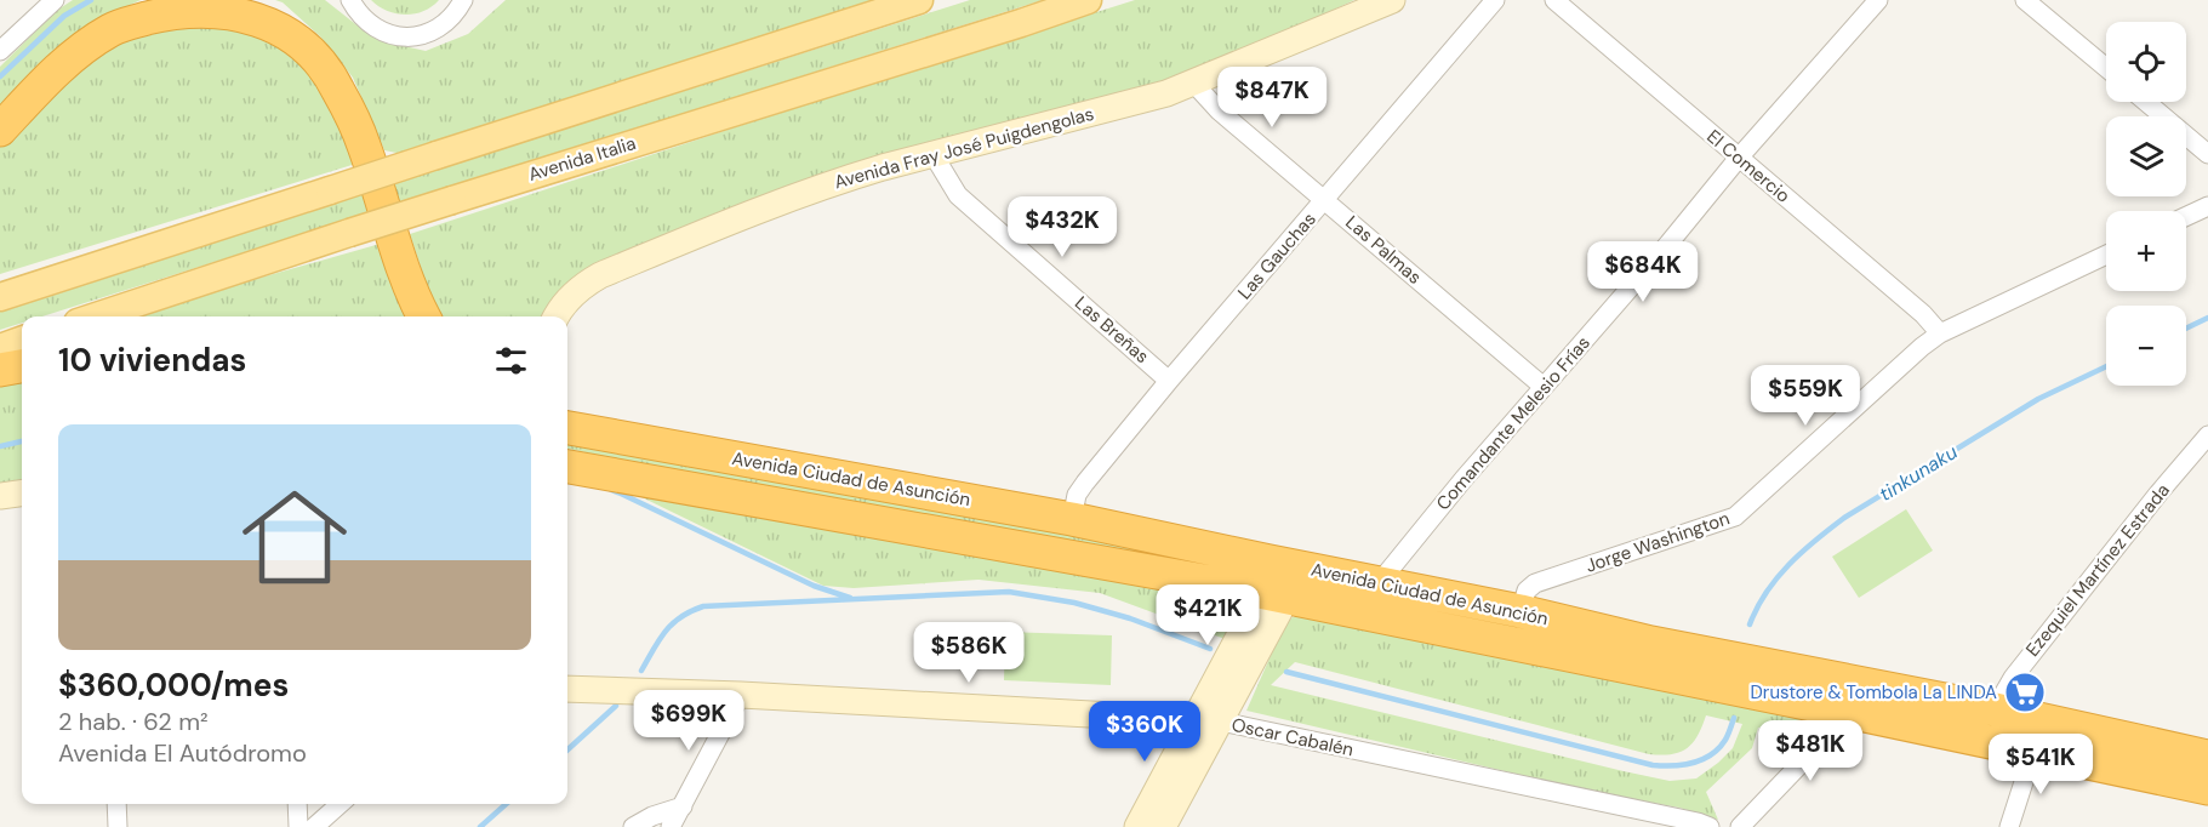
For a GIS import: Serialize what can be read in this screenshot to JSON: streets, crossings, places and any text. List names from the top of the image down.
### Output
{
  "streets": {
    "highway": ["Avenida Ciudad de Asunción"],
    "main road": ["Avenida Italia"],
    "street": [
      "Avenida Fray José Puigdengolas",
      "El Comercio",
      "Las Palmas",
      "Las Gauchas",
      "Las Breñas",
      "Comandante Melesio Frías",
      "Jorge Washington",
      "Ezequiel Martínez Estrada",
      "Oscar Cabalén"
    ]
  },
  "crossings": [
    ["Avenida Fray José Puigdengolas", "Las Palmas"],
    ["Avenida Fray José Puigdengolas", "Las Breñas"],
    ["El Comercio", "Comandante Melesio Frías"],
    ["El Comercio", "Jorge Washington"],
    ["Las Palmas", "Las Gauchas"],
    ["Las Palmas", "Comandante Melesio Frías"],
    ["Las Gauchas", "Las Breñas"],
    ["Las Gauchas", "Avenida Ciudad de Asunción"],
    ["Comandante Melesio Frías", "Avenida Ciudad de Asunción"],
    ["Avenida Ciudad de Asunción", "Jorge Washington"],
    ["Avenida Ciudad de Asunción", "Ezequiel Martínez Estrada"]
  ],
  "water": ["tinkunaku"],
  "places": {
    "supermarket": ["Drustore & Tombola La LINDA"]
  },
  "page": {
    "map_buttons": ["+", "−"],
    "price": [
      "$847K",
      "$432K",
      "$684K",
      "$559K",
      "$421K",
      "$586K",
      "$699K",
      "$360K",
      "$481K",
      "$541K"
    ],
    "heading": "10 viviendas",
    "list": [
      {
        "name": "$360,000/mes",
        "note": "2 hab. · 62 m² · Avenida El Autódromo"
      }
    ]
  }
}
